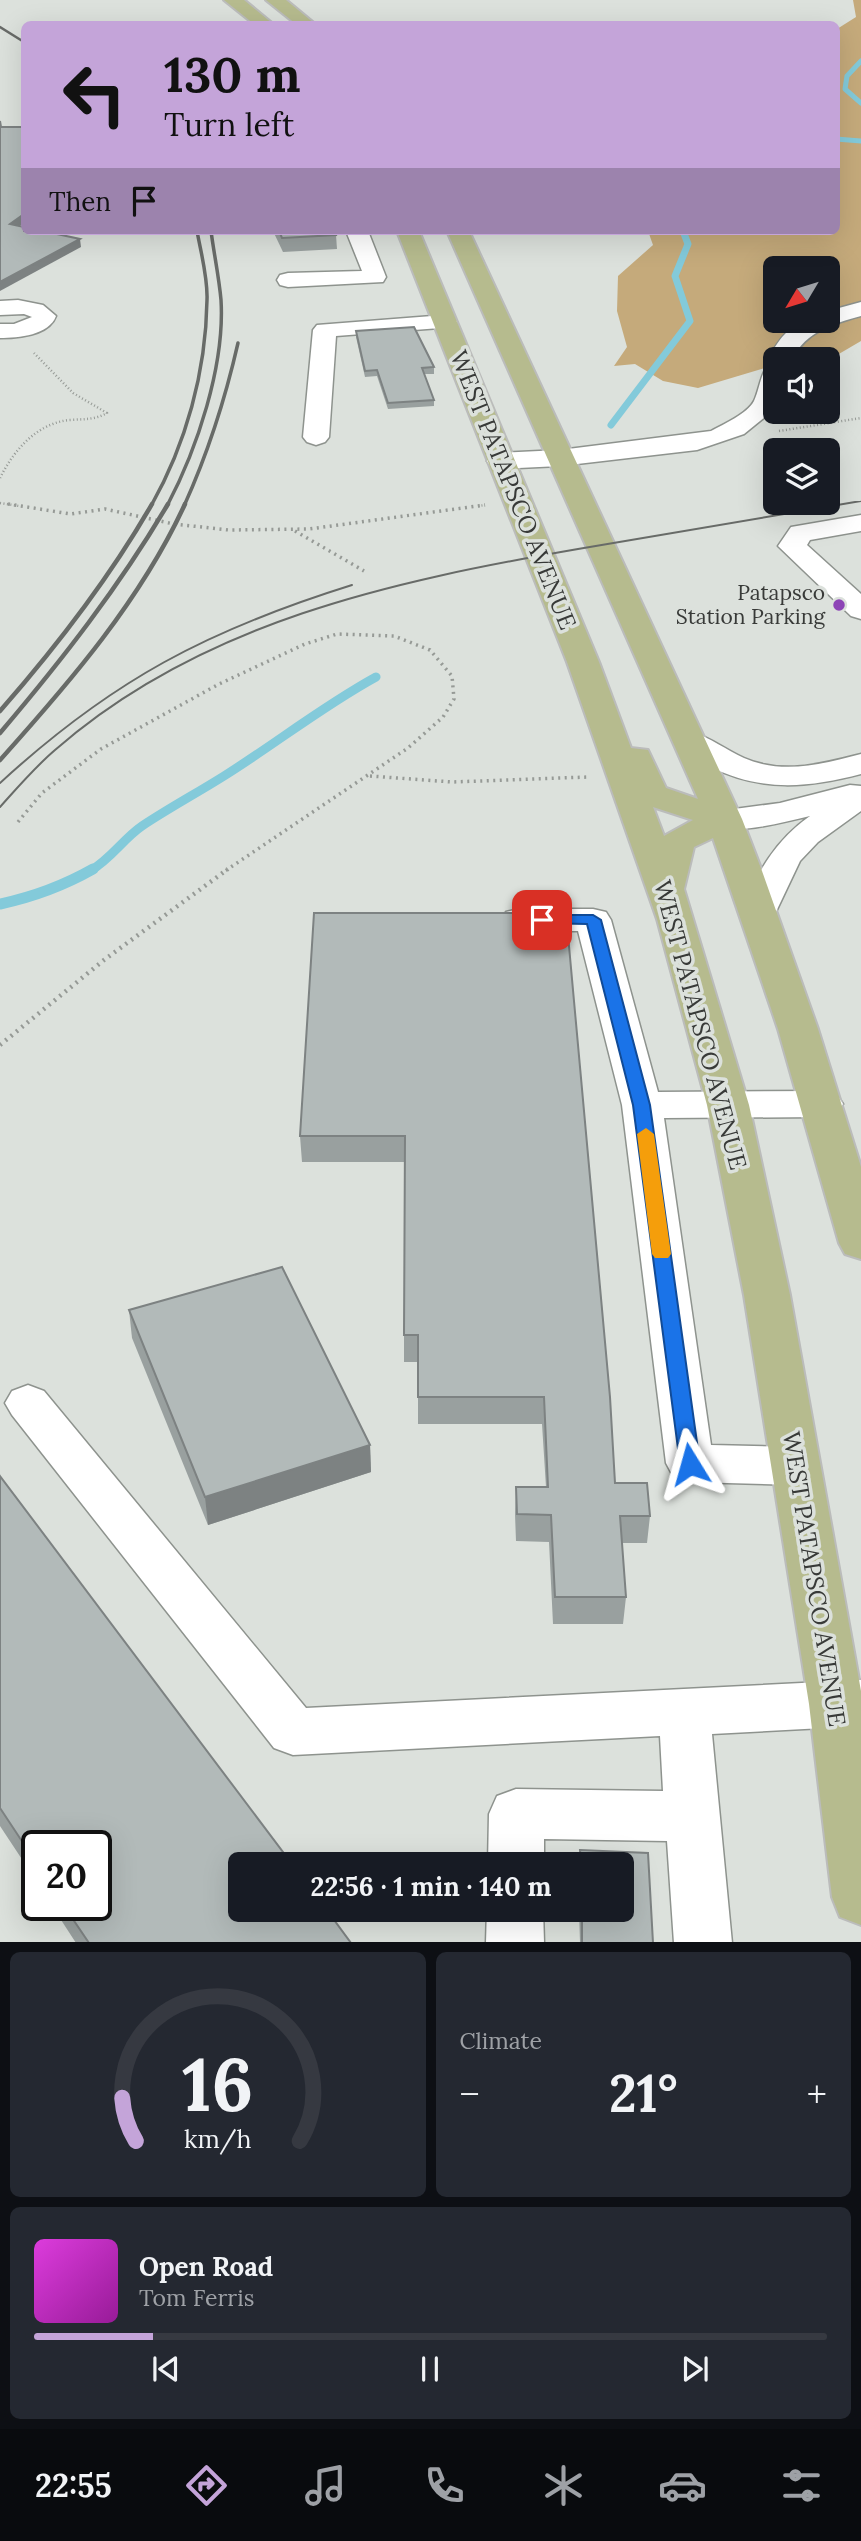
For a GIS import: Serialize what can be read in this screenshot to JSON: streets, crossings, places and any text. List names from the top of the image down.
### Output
{
  "streets": {
    "main road": ["WEST PATAPSCO AVENUE"]
  },
  "places": ["Patapsco Station Parking"],
  "north": "bottom left",
  "page": {
    "turn": ["130 m", "Turn left"],
    "then": "Then",
    "limit": "20",
    "trip": "22:56 · 1 min · 140 m",
    "tile": "Climate",
    "heat": ["−", "21°", "+"],
    "song": ["Open Road", "Tom Ferris"],
    "tabs": "22:55",
    "gauge": ["16", "km/h"]
  }
}
